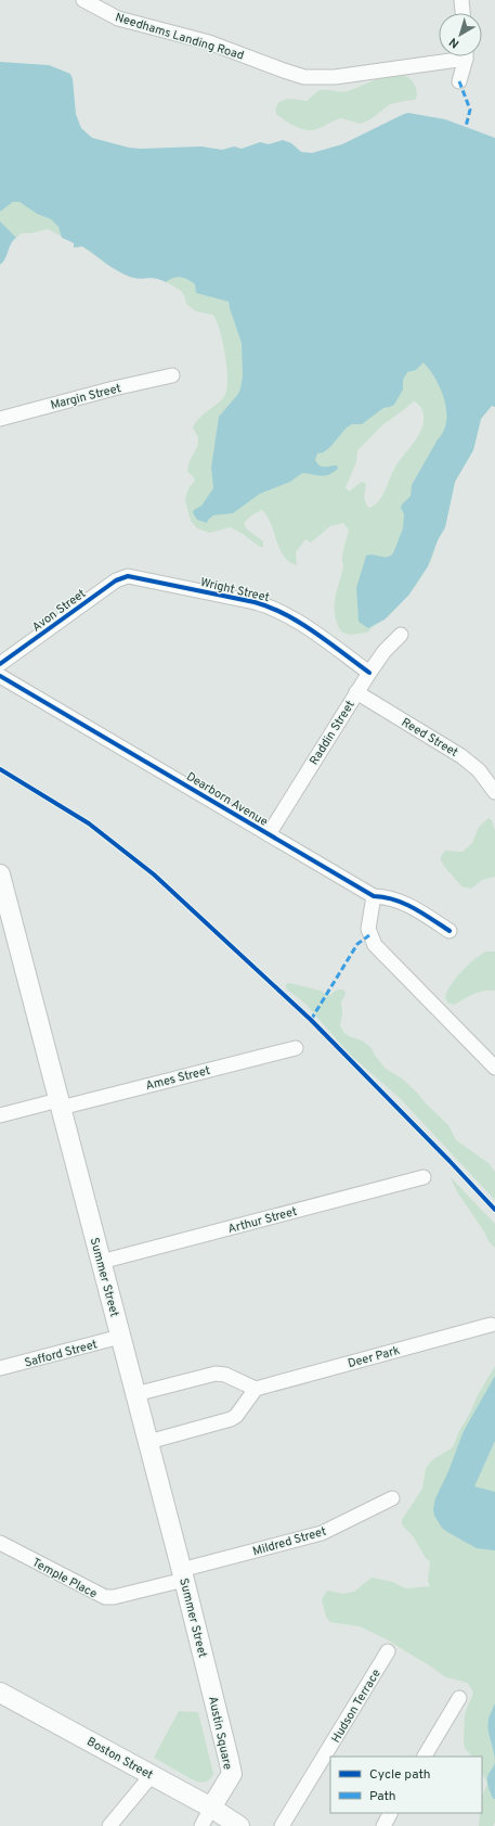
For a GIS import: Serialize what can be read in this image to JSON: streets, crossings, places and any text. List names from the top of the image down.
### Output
{
  "streets": {
    "main road": ["Summer Street", "Austin Square", "Boston Street"],
    "street": [
      "Needhams Landing Road",
      "Margin Street",
      "Wright Street",
      "Avon Street",
      "Raddin Street",
      "Reed Street",
      "Dearborn Avenue",
      "Ames Street",
      "Arthur Street",
      "Safford Street",
      "Deer Park",
      "Mildred Street",
      "Temple Place",
      "Hudson Terrace"
    ]
  },
  "crossings": [
    ["Wright Street", "Avon Street"],
    ["Wright Street", "Raddin Street"],
    ["Raddin Street", "Reed Street"],
    ["Raddin Street", "Dearborn Avenue"],
    ["Ames Street", "Summer Street"],
    ["Arthur Street", "Summer Street"],
    ["Summer Street", "Safford Street"],
    ["Summer Street", "Mildred Street"],
    ["Summer Street", "Temple Place"],
    ["Summer Street", "Austin Square"],
    ["Mildred Street", "Temple Place"],
    ["Austin Square", "Boston Street"]
  ],
  "legend": ["Cycle path", "Path"],
  "north": "bottom left"
}
